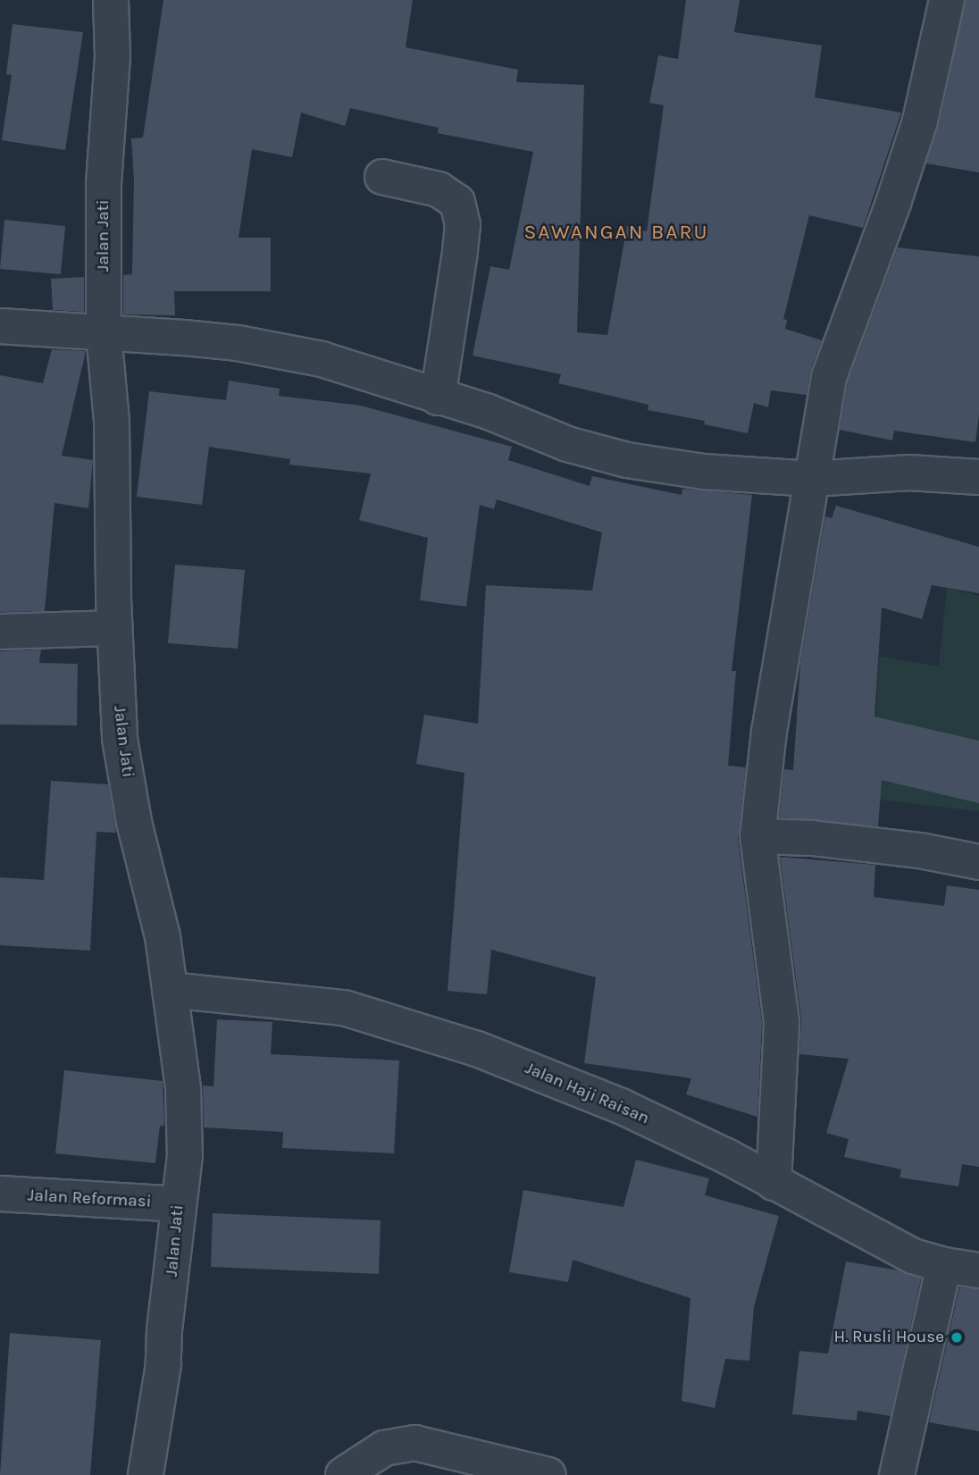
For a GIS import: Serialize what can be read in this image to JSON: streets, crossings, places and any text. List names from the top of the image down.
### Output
{
  "streets": {
    "street": ["Jalan Jati", "Jalan Haji Raisan", "Jalan Reformasi"]
  },
  "crossings": [
    ["Jalan Jati", "Jalan Haji Raisan"],
    ["Jalan Jati", "Jalan Reformasi"]
  ],
  "districts": ["SAWANGAN BARU"],
  "places": ["H. Rusli House"]
}
